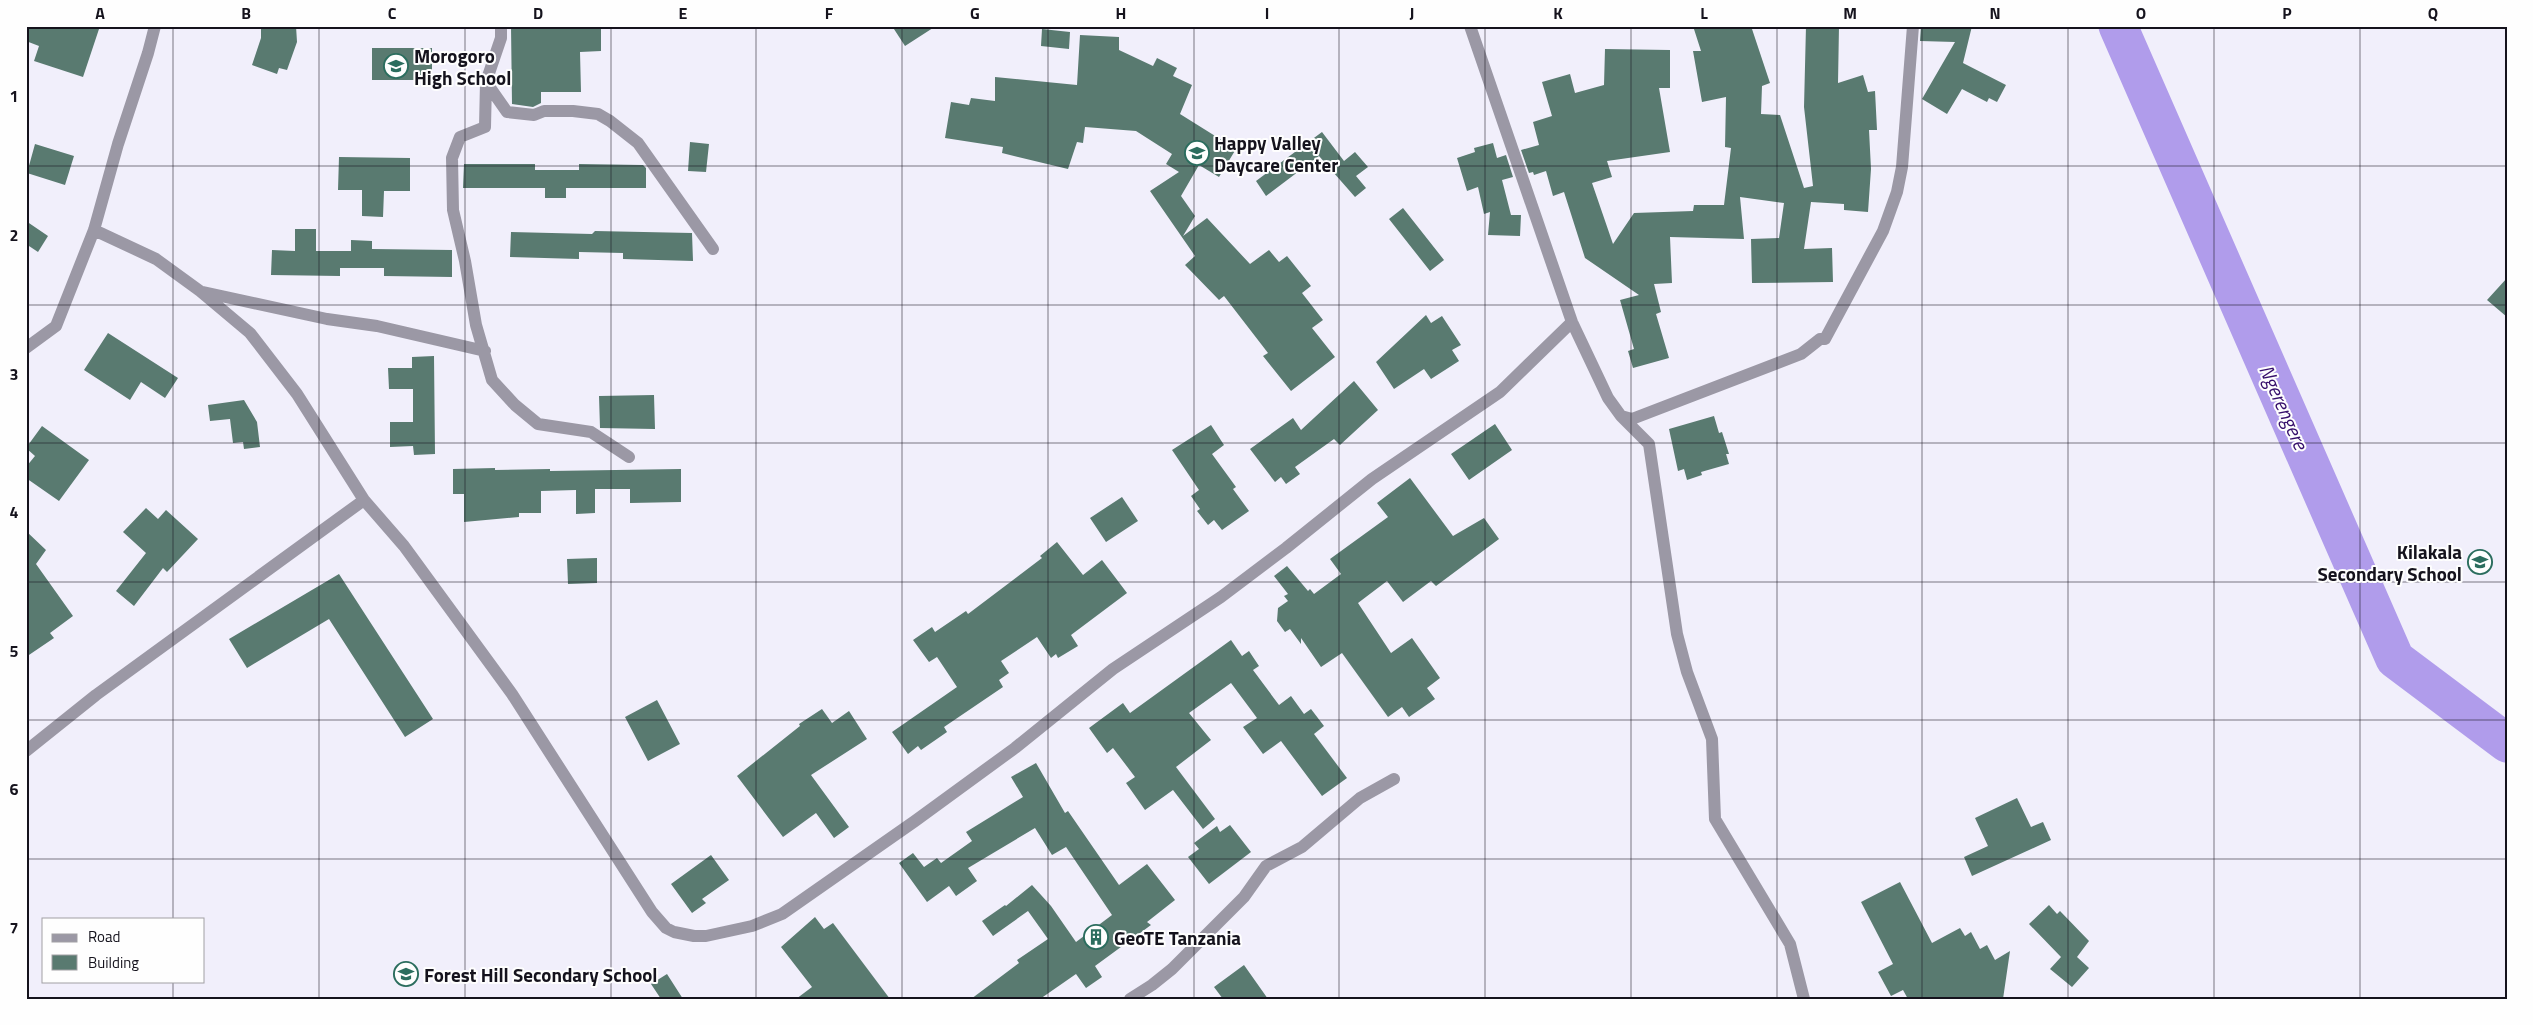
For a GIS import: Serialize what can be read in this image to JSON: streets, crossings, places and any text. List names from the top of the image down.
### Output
{
  "water": ["Ngerengere"],
  "places": {
    "school or university": [
      "Morogoro High School",
      "Happy Valley Daycare Center",
      "Kilakala Secondary School",
      "Forest Hill Secondary School"
    ],
    "building": ["GeoTE Tanzania"]
  },
  "legend": ["Road", "Building"],
  "grid": {
    "columns": [
      "A",
      "B",
      "C",
      "D",
      "E",
      "F",
      "G",
      "H",
      "I",
      "J",
      "K",
      "L",
      "M",
      "N",
      "O",
      "P",
      "Q"
    ],
    "rows": [
      "1",
      "2",
      "3",
      "4",
      "5",
      "6",
      "7"
    ]
  }
}
